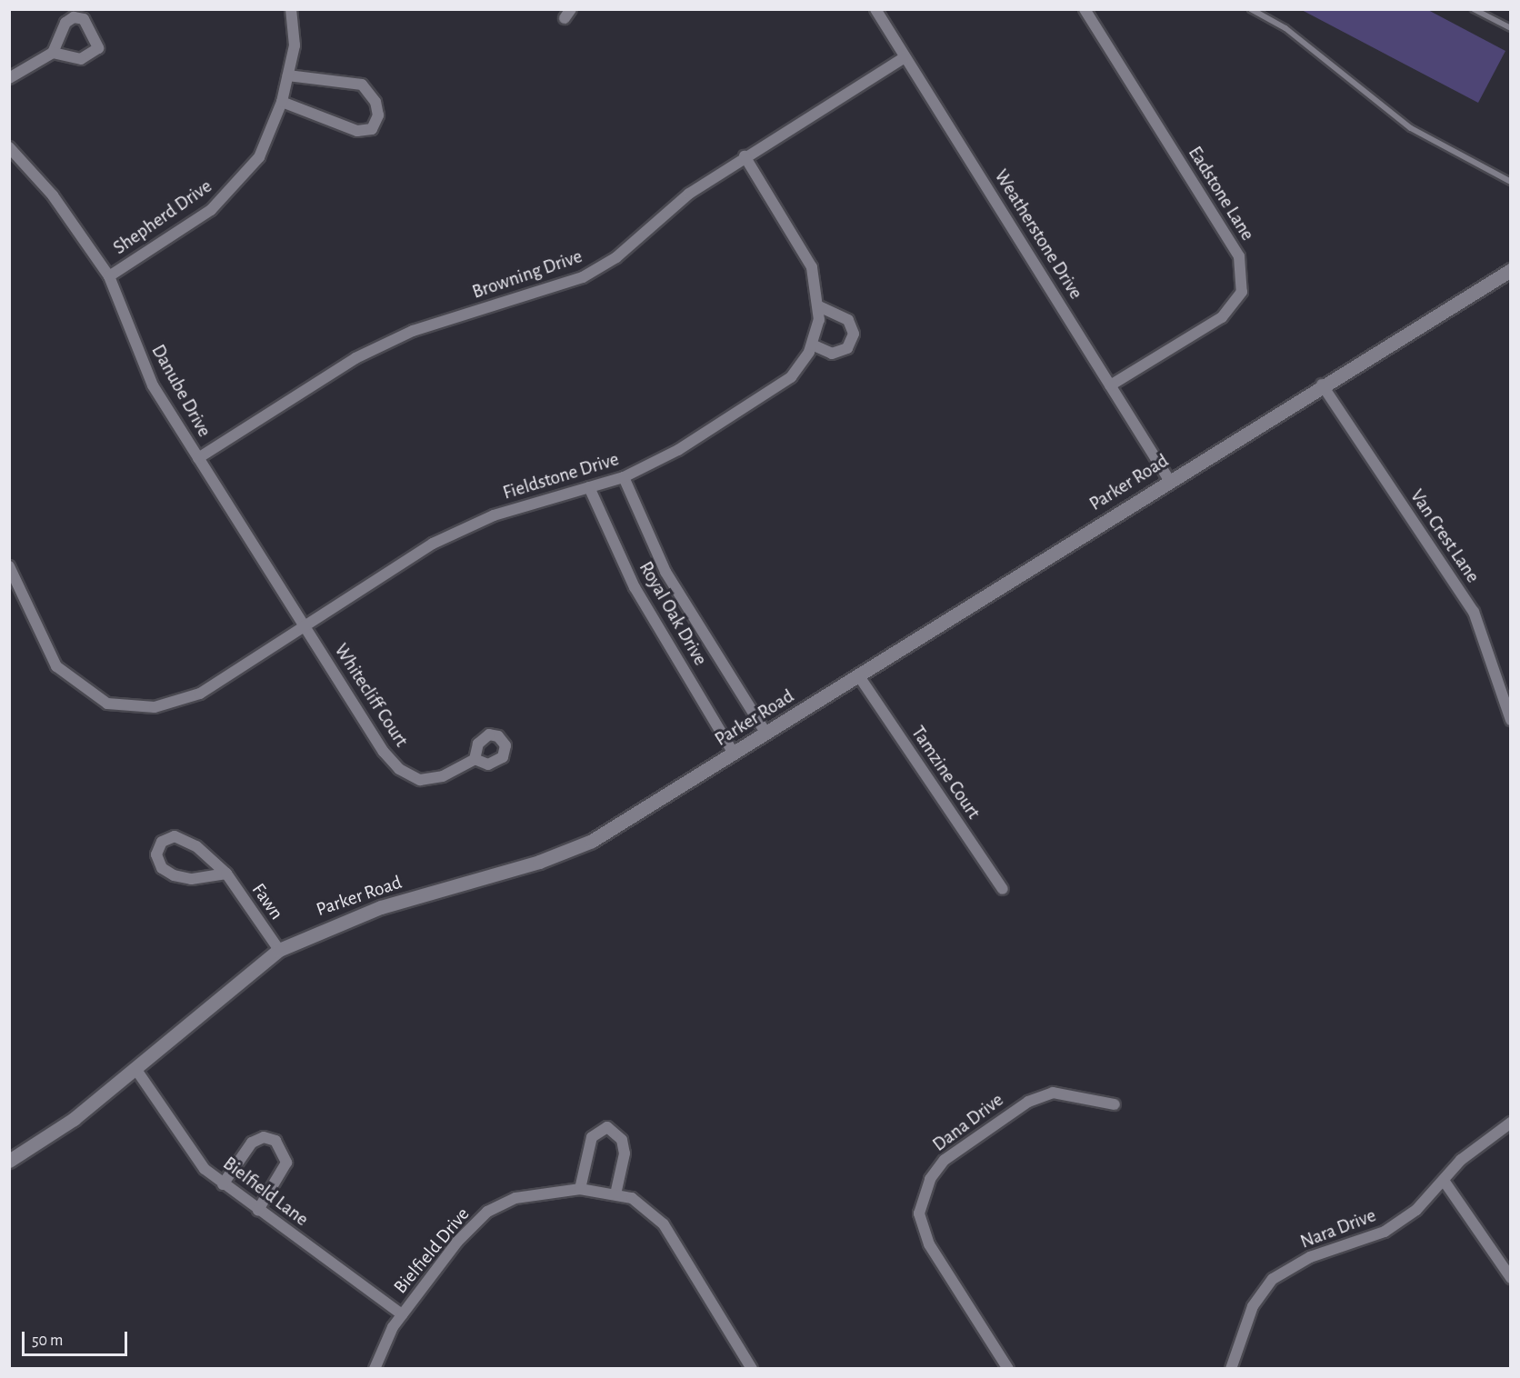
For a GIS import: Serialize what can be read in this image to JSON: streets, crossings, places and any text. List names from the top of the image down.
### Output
{
  "streets": {
    "main road": ["Parker Road"],
    "street": [
      "Eadstone Lane",
      "Shepherd Drive",
      "Weatherstone Drive",
      "Browning Drive",
      "Danube Drive",
      "Fieldstone Drive",
      "Van Crest Lane",
      "Royal Oak Drive",
      "Whitecliff Court",
      "Tamzine Court",
      "Fawn",
      "Dana Drive",
      "Bielfield Lane",
      "Nara Drive",
      "Bielfield Drive"
    ]
  },
  "crossings": [
    ["Eadstone Lane", "Weatherstone Drive"],
    ["Shepherd Drive", "Danube Drive"],
    ["Weatherstone Drive", "Browning Drive"],
    ["Weatherstone Drive", "Parker Road"],
    ["Browning Drive", "Danube Drive"],
    ["Browning Drive", "Fieldstone Drive"],
    ["Danube Drive", "Fieldstone Drive"],
    ["Danube Drive", "Whitecliff Court"],
    ["Fieldstone Drive", "Royal Oak Drive"],
    ["Fieldstone Drive", "Whitecliff Court"],
    ["Parker Road", "Van Crest Lane"],
    ["Parker Road", "Royal Oak Drive"],
    ["Parker Road", "Tamzine Court"],
    ["Parker Road", "Fawn"],
    ["Parker Road", "Bielfield Lane"],
    ["Bielfield Lane", "Bielfield Drive"]
  ],
  "scale_bar": "50 m"
}
